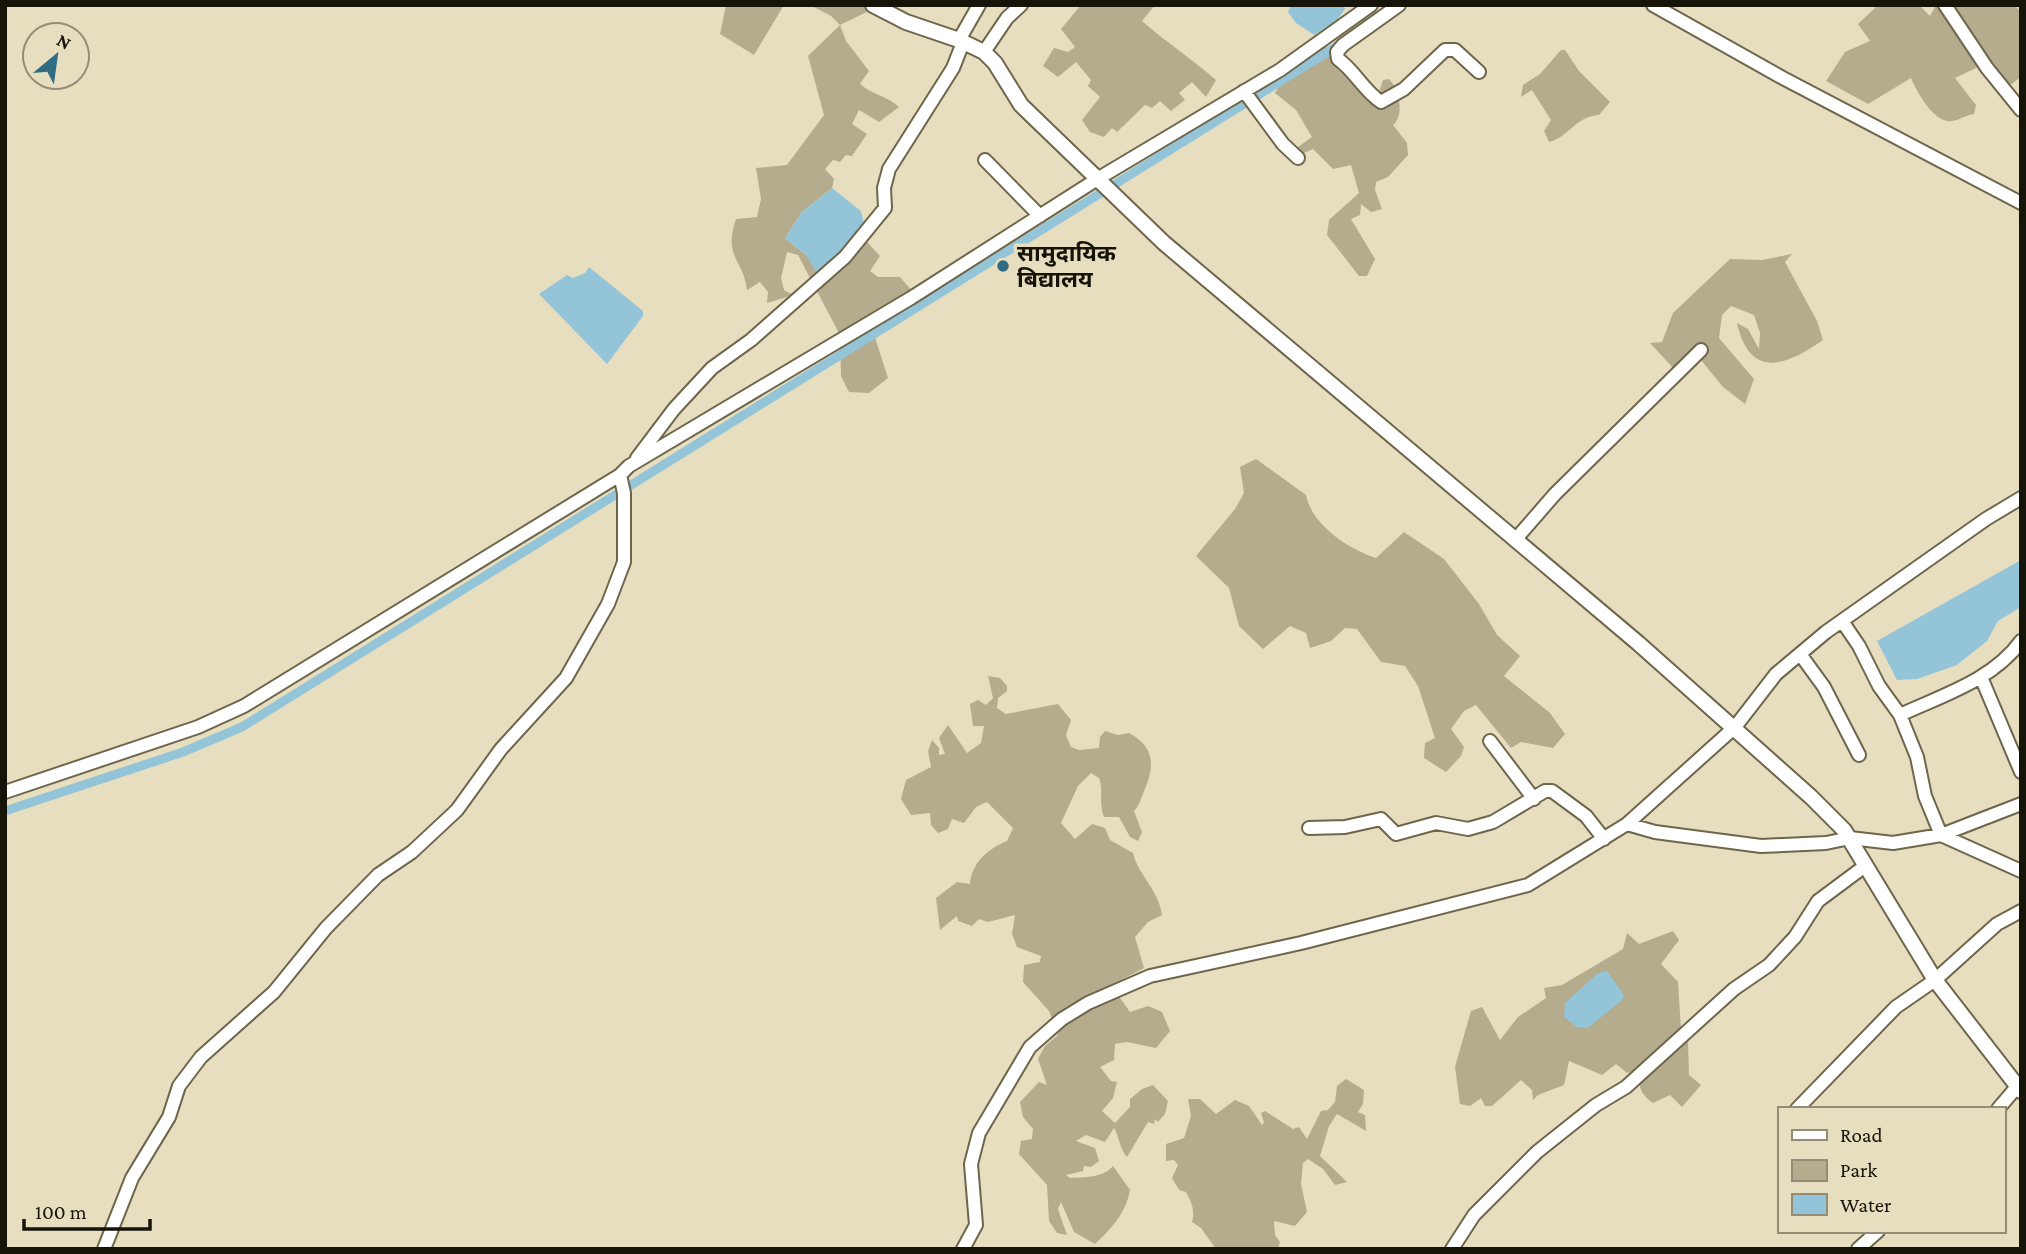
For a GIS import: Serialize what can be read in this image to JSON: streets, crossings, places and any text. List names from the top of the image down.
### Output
{
  "places": ["सामुदायिक बिद्यालय"],
  "legend": ["Road", "Park", "Water"],
  "scale_bar": "100 m",
  "north": "top right"
}
